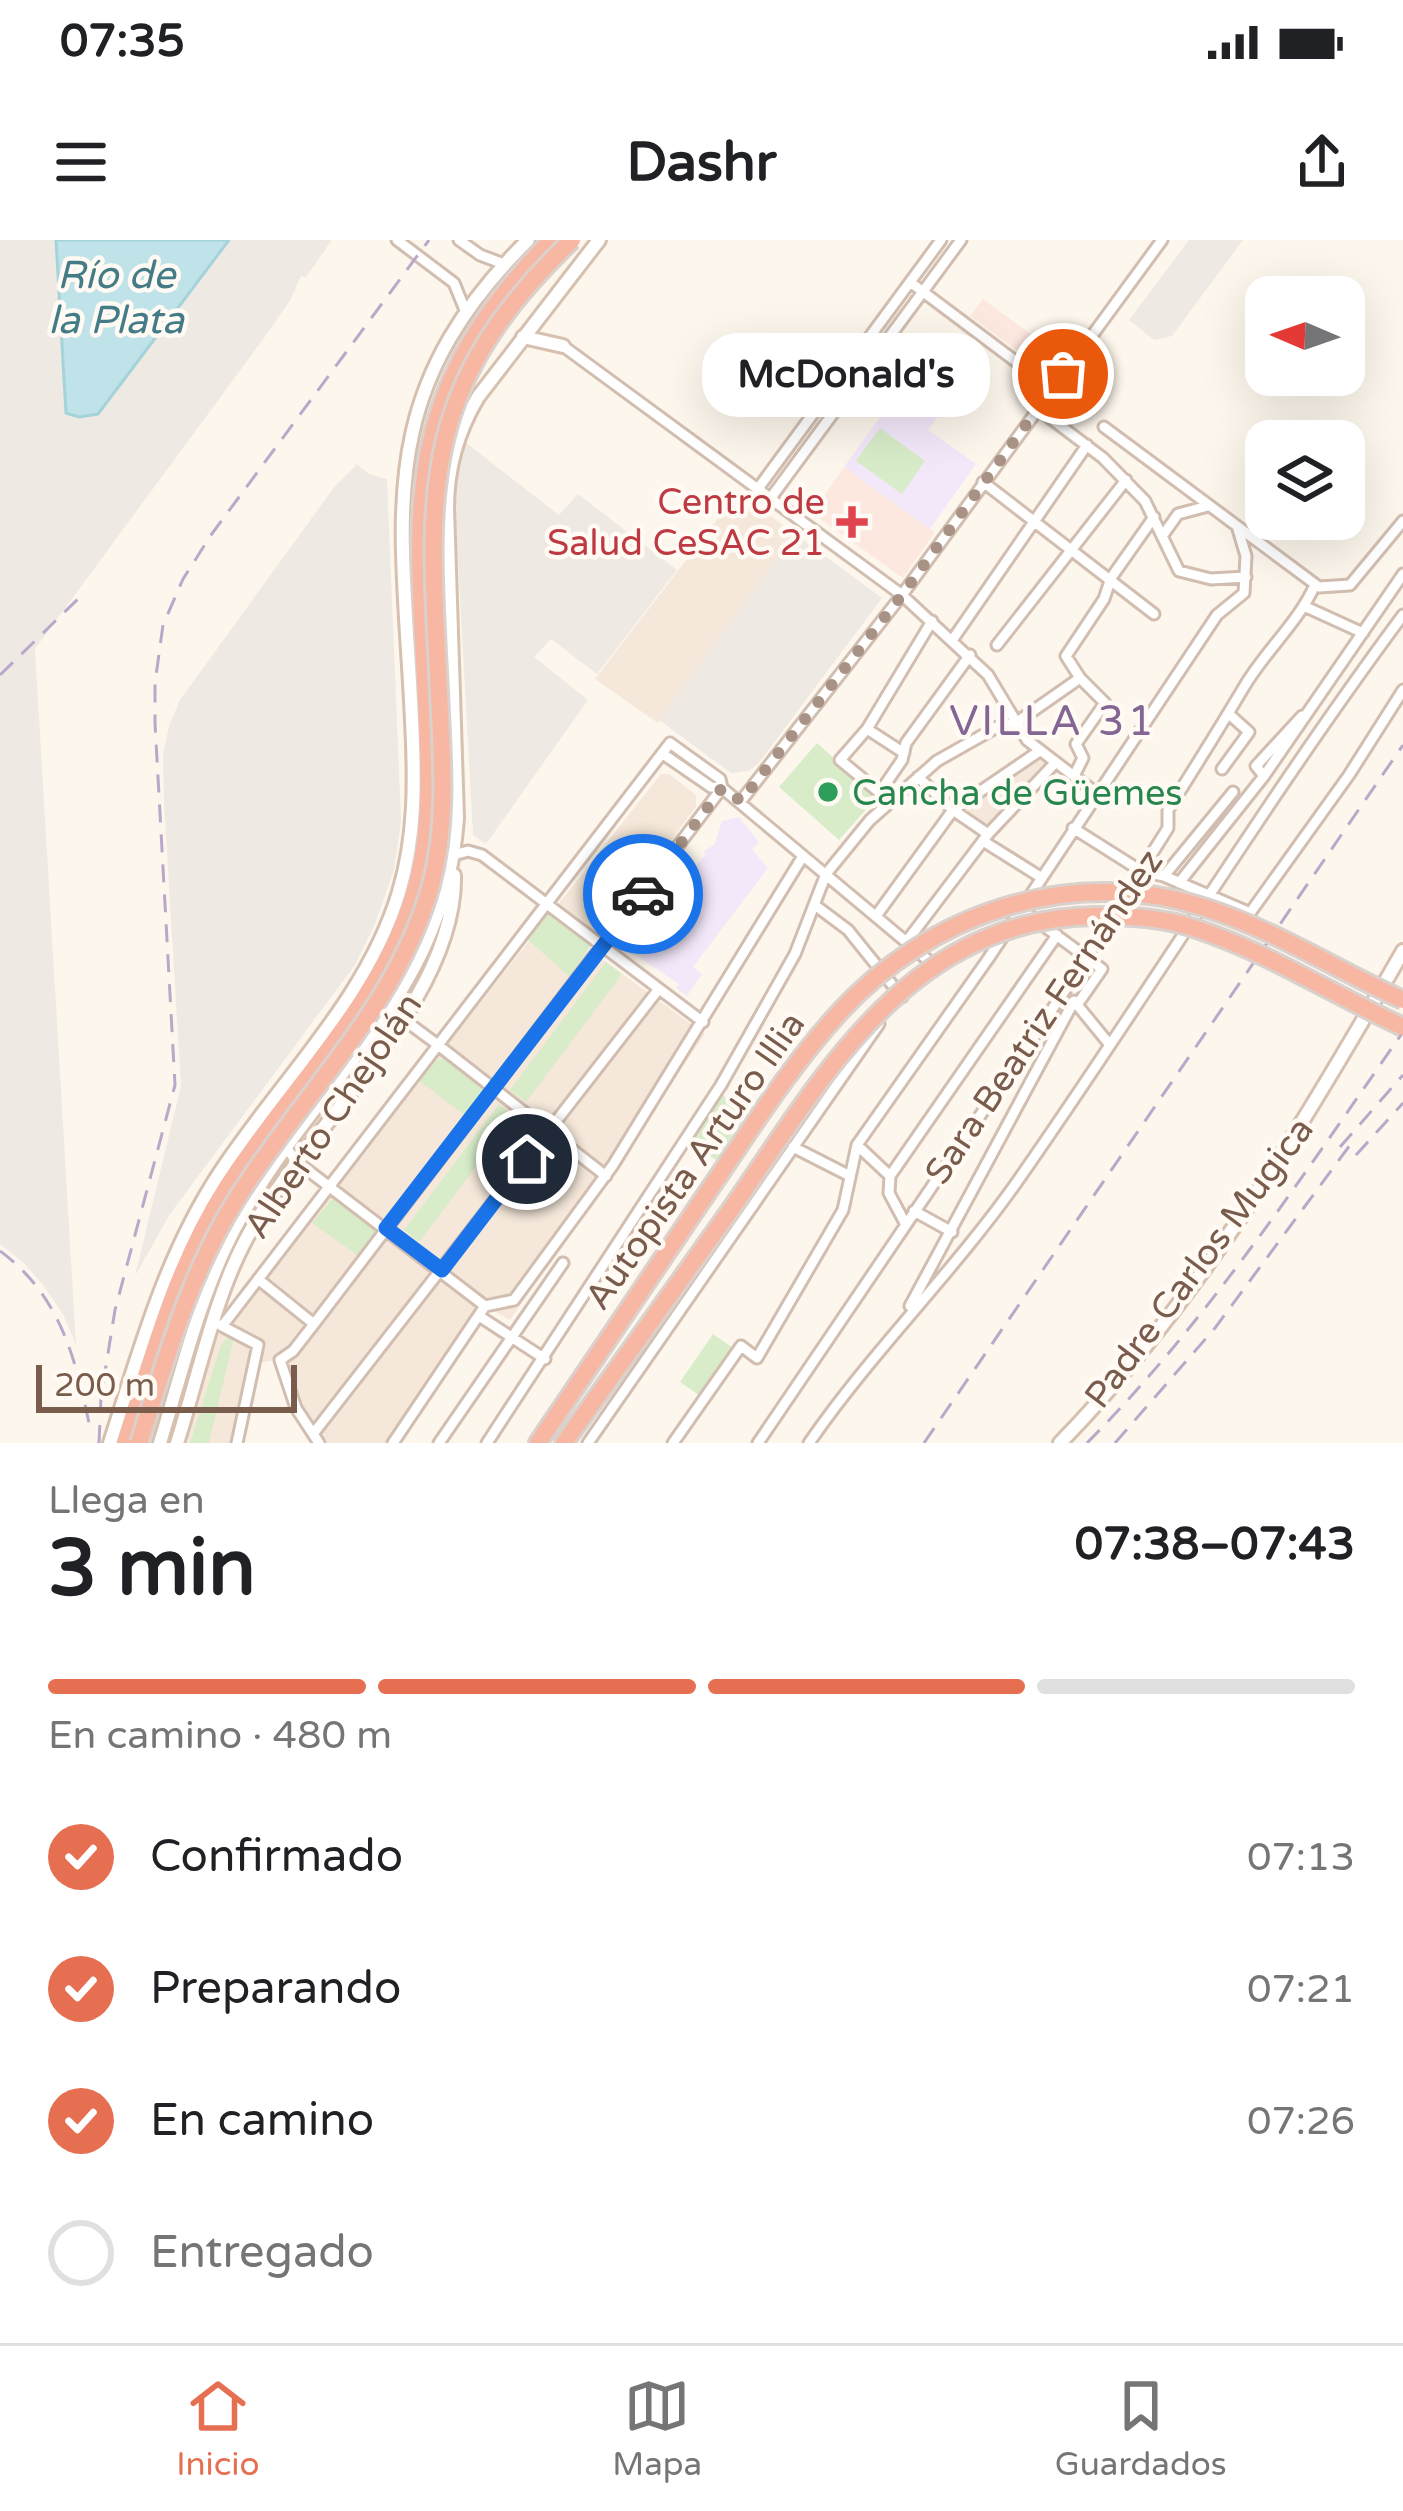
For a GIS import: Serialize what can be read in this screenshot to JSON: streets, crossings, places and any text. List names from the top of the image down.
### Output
{
  "streets": {
    "highway": ["Autopista Arturo Illia"],
    "main road": ["Alberto Chejolán", "Padre Carlos Mugica"],
    "street": ["Sara Beatriz Fernández"]
  },
  "districts": ["VILLA 31"],
  "water": ["Río de la Plata"],
  "places": {
    "other": ["McDonald's", "Cancha de Güemes"],
    "health": ["Centro de Salud CeSAC 21"]
  },
  "scale_bar": "200 m",
  "north": "left",
  "page": {
    "status": "07:35",
    "header": "Dashr",
    "bubble": "McDonald's",
    "scale": "200 m",
    "heading": ["3 min", "Llega en", "07:38–07:43"],
    "bar": "En camino · 480 m",
    "list": [
      ["Confirmado", "07:13"],
      ["Preparando", "07:21"],
      ["En camino", "07:26"],
      "Entregado"
    ],
    "tabs": ["Inicio", "Mapa", "Guardados"]
  }
}
